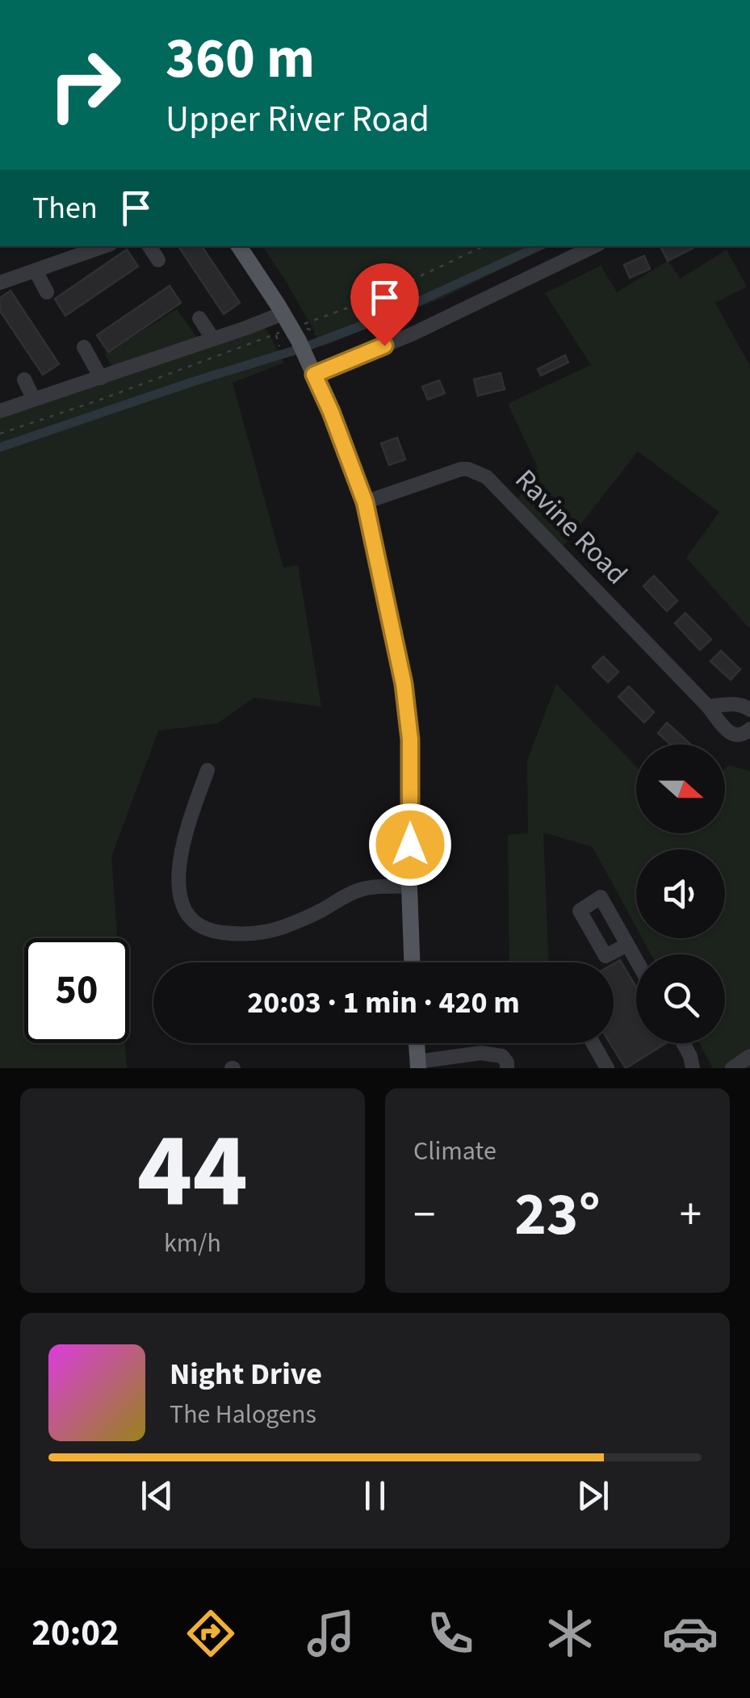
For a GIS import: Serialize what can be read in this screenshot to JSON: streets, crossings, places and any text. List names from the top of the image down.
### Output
{
  "streets": {
    "street": ["Ravine Road"]
  },
  "north": "right",
  "page": {
    "turn": ["360 m", "Upper River Road"],
    "then": "Then",
    "limit": "50",
    "trip": "20:03 · 1 min · 420 m",
    "tile": [
      ["44", "km/h"],
      "Climate"
    ],
    "heat": ["−", "23°", "+"],
    "song": ["Night Drive", "The Halogens"],
    "tabs": "20:02"
  }
}
